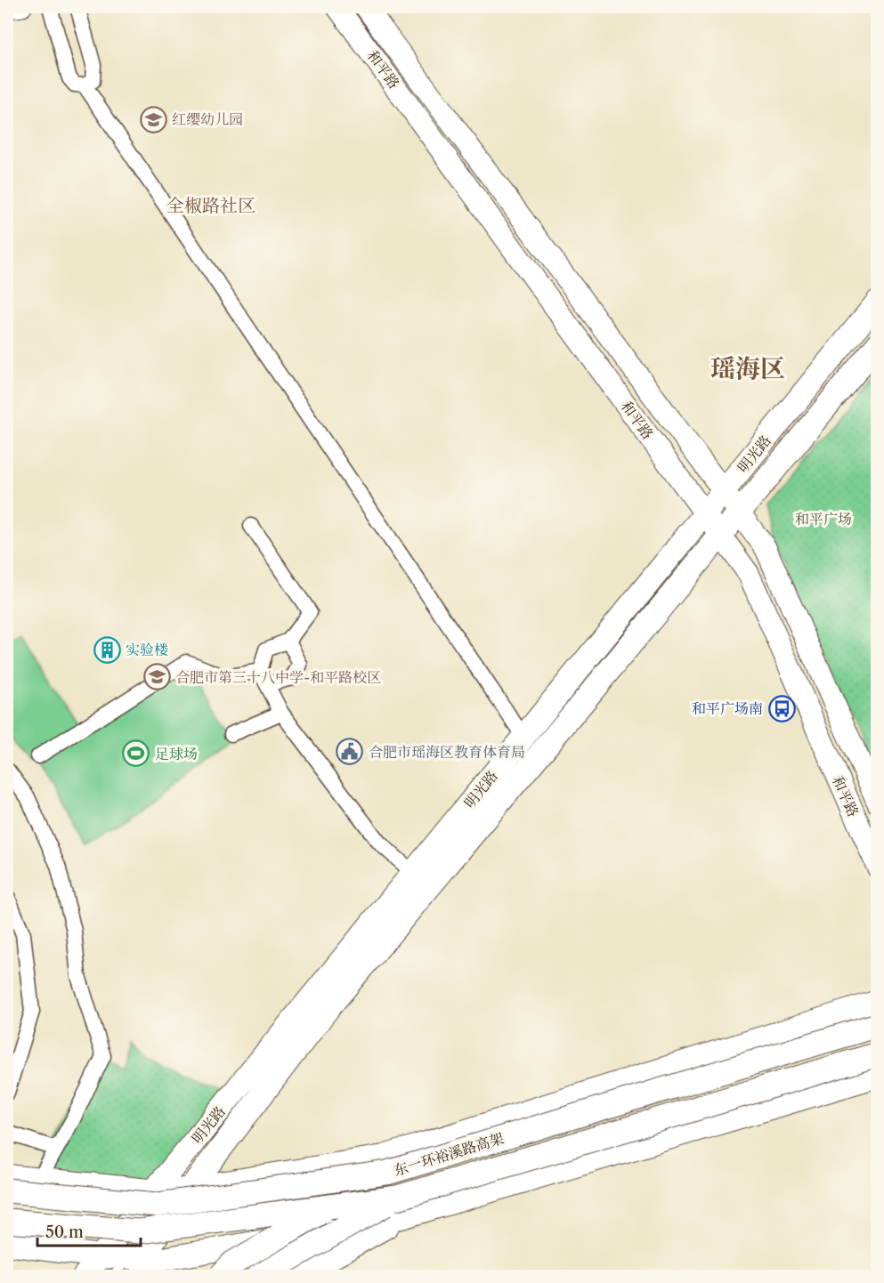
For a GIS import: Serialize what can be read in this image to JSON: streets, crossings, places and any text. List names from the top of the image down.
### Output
{
  "streets": {
    "highway": ["东一环裕溪路高架"],
    "main road": ["和平路", "明光路"]
  },
  "crossings": [
    ["和平路", "明光路"]
  ],
  "districts": ["全椒路社区", "瑶海区"],
  "parks": ["和平广场"],
  "places": {
    "school or university": ["红缨幼儿园", "合肥市第三十八中学-和平路校区"],
    "building": ["实验楼"],
    "bus stop": ["和平广场南"],
    "public building": ["合肥市瑶海区教育体育局"],
    "sports": ["足球场"]
  },
  "scale_bar": "50 m"
}
